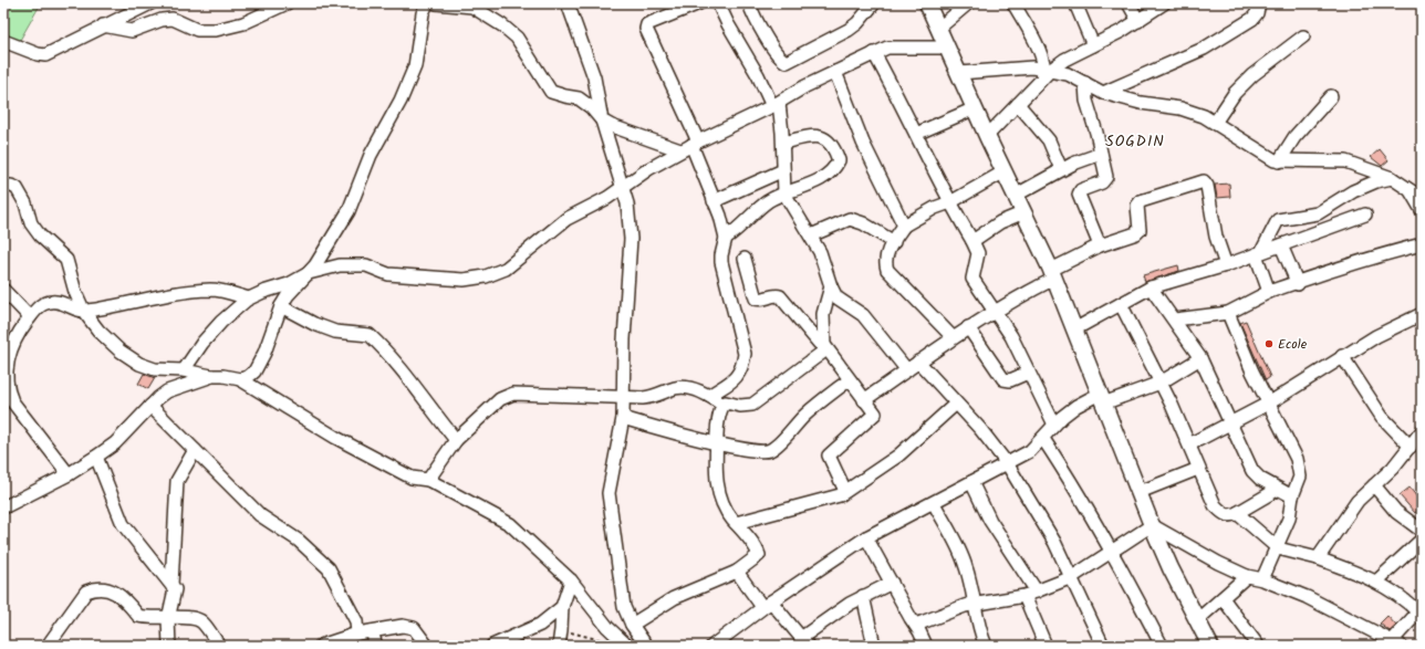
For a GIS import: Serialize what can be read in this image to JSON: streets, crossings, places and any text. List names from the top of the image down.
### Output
{
  "districts": ["SOGDIN"],
  "places": ["Ecole"]
}
